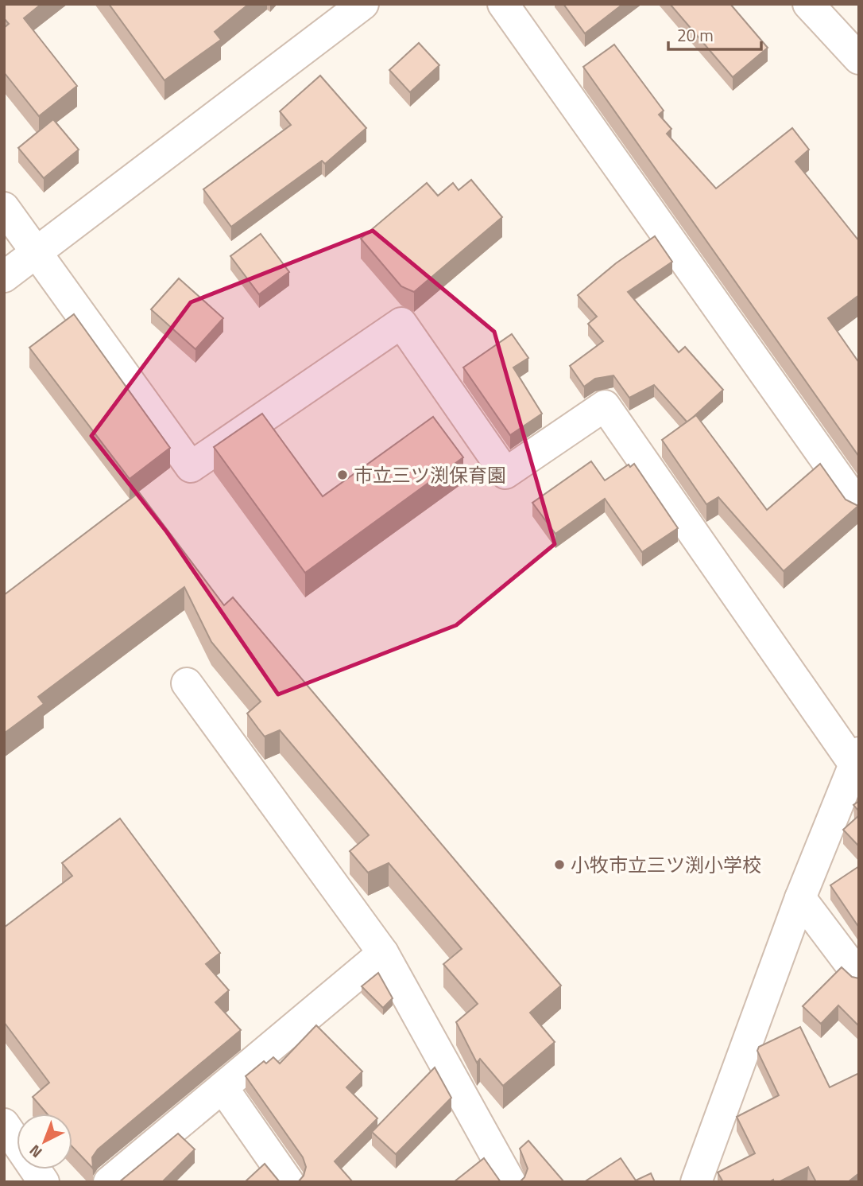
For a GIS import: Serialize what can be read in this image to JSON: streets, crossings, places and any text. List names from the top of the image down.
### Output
{
  "places": ["市立三ツ渕保育園", "小牧市立三ツ渕小学校"],
  "scale_bar": "20 m",
  "north": "bottom left"
}
